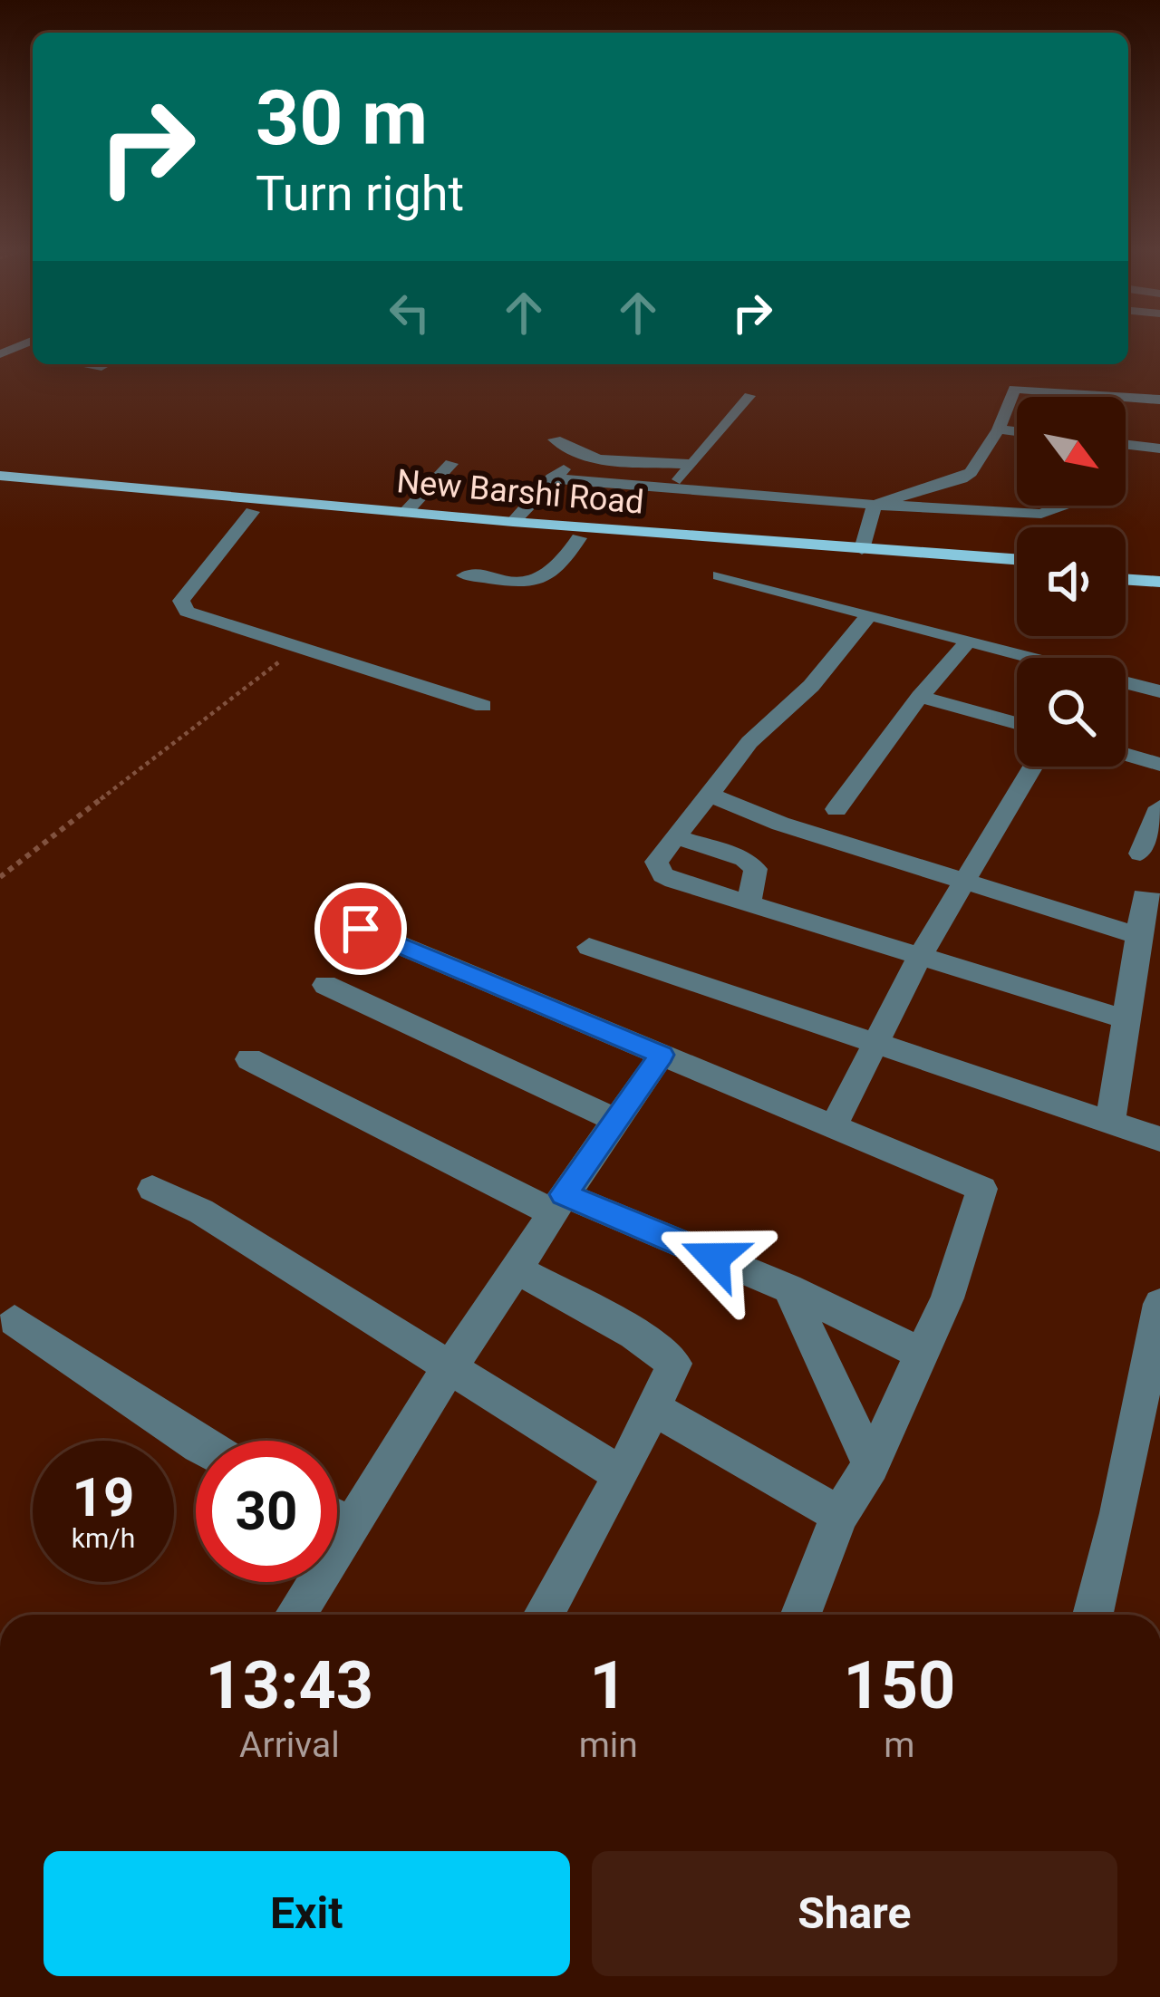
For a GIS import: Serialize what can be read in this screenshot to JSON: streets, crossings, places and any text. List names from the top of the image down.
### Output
{
  "streets": {
    "main road": ["New Barshi Road"]
  },
  "north": "bottom right",
  "page": {
    "turn": ["30 m", "Turn right"],
    "speed": "19 km/h",
    "limit": "30",
    "eta": [
      "13:43",
      "Arrival",
      "1",
      "min",
      "150",
      "m"
    ],
    "buttons": ["Exit", "Share"]
  }
}
